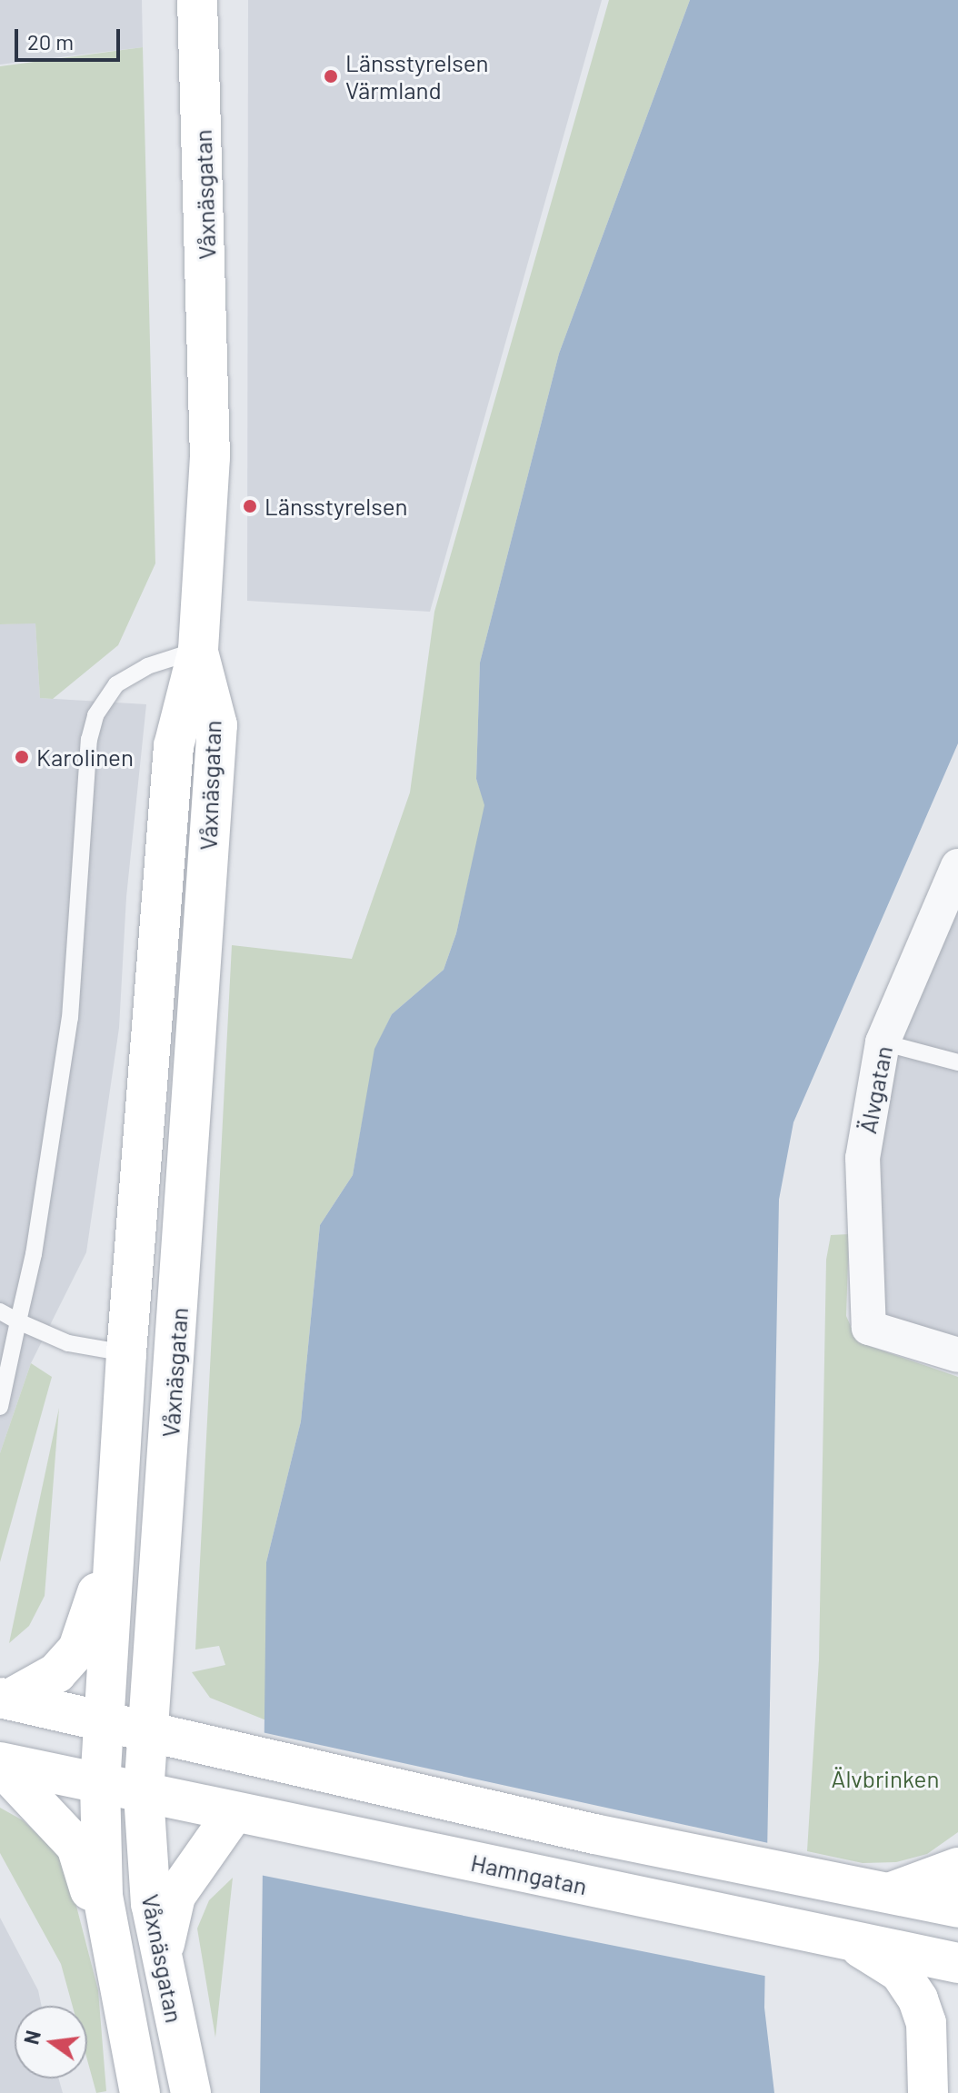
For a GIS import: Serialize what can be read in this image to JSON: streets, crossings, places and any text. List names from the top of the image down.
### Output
{
  "streets": {
    "street": ["Våxnäsgatan", "Älvgatan", "Hamngatan"]
  },
  "crossings": [
    ["Våxnäsgatan", "Hamngatan"]
  ],
  "parks": ["Älvbrinken"],
  "places": ["Länsstyrelsen Värmland", "Länsstyrelsen", "Karolinen"],
  "scale_bar": "20 m",
  "north": "left"
}
